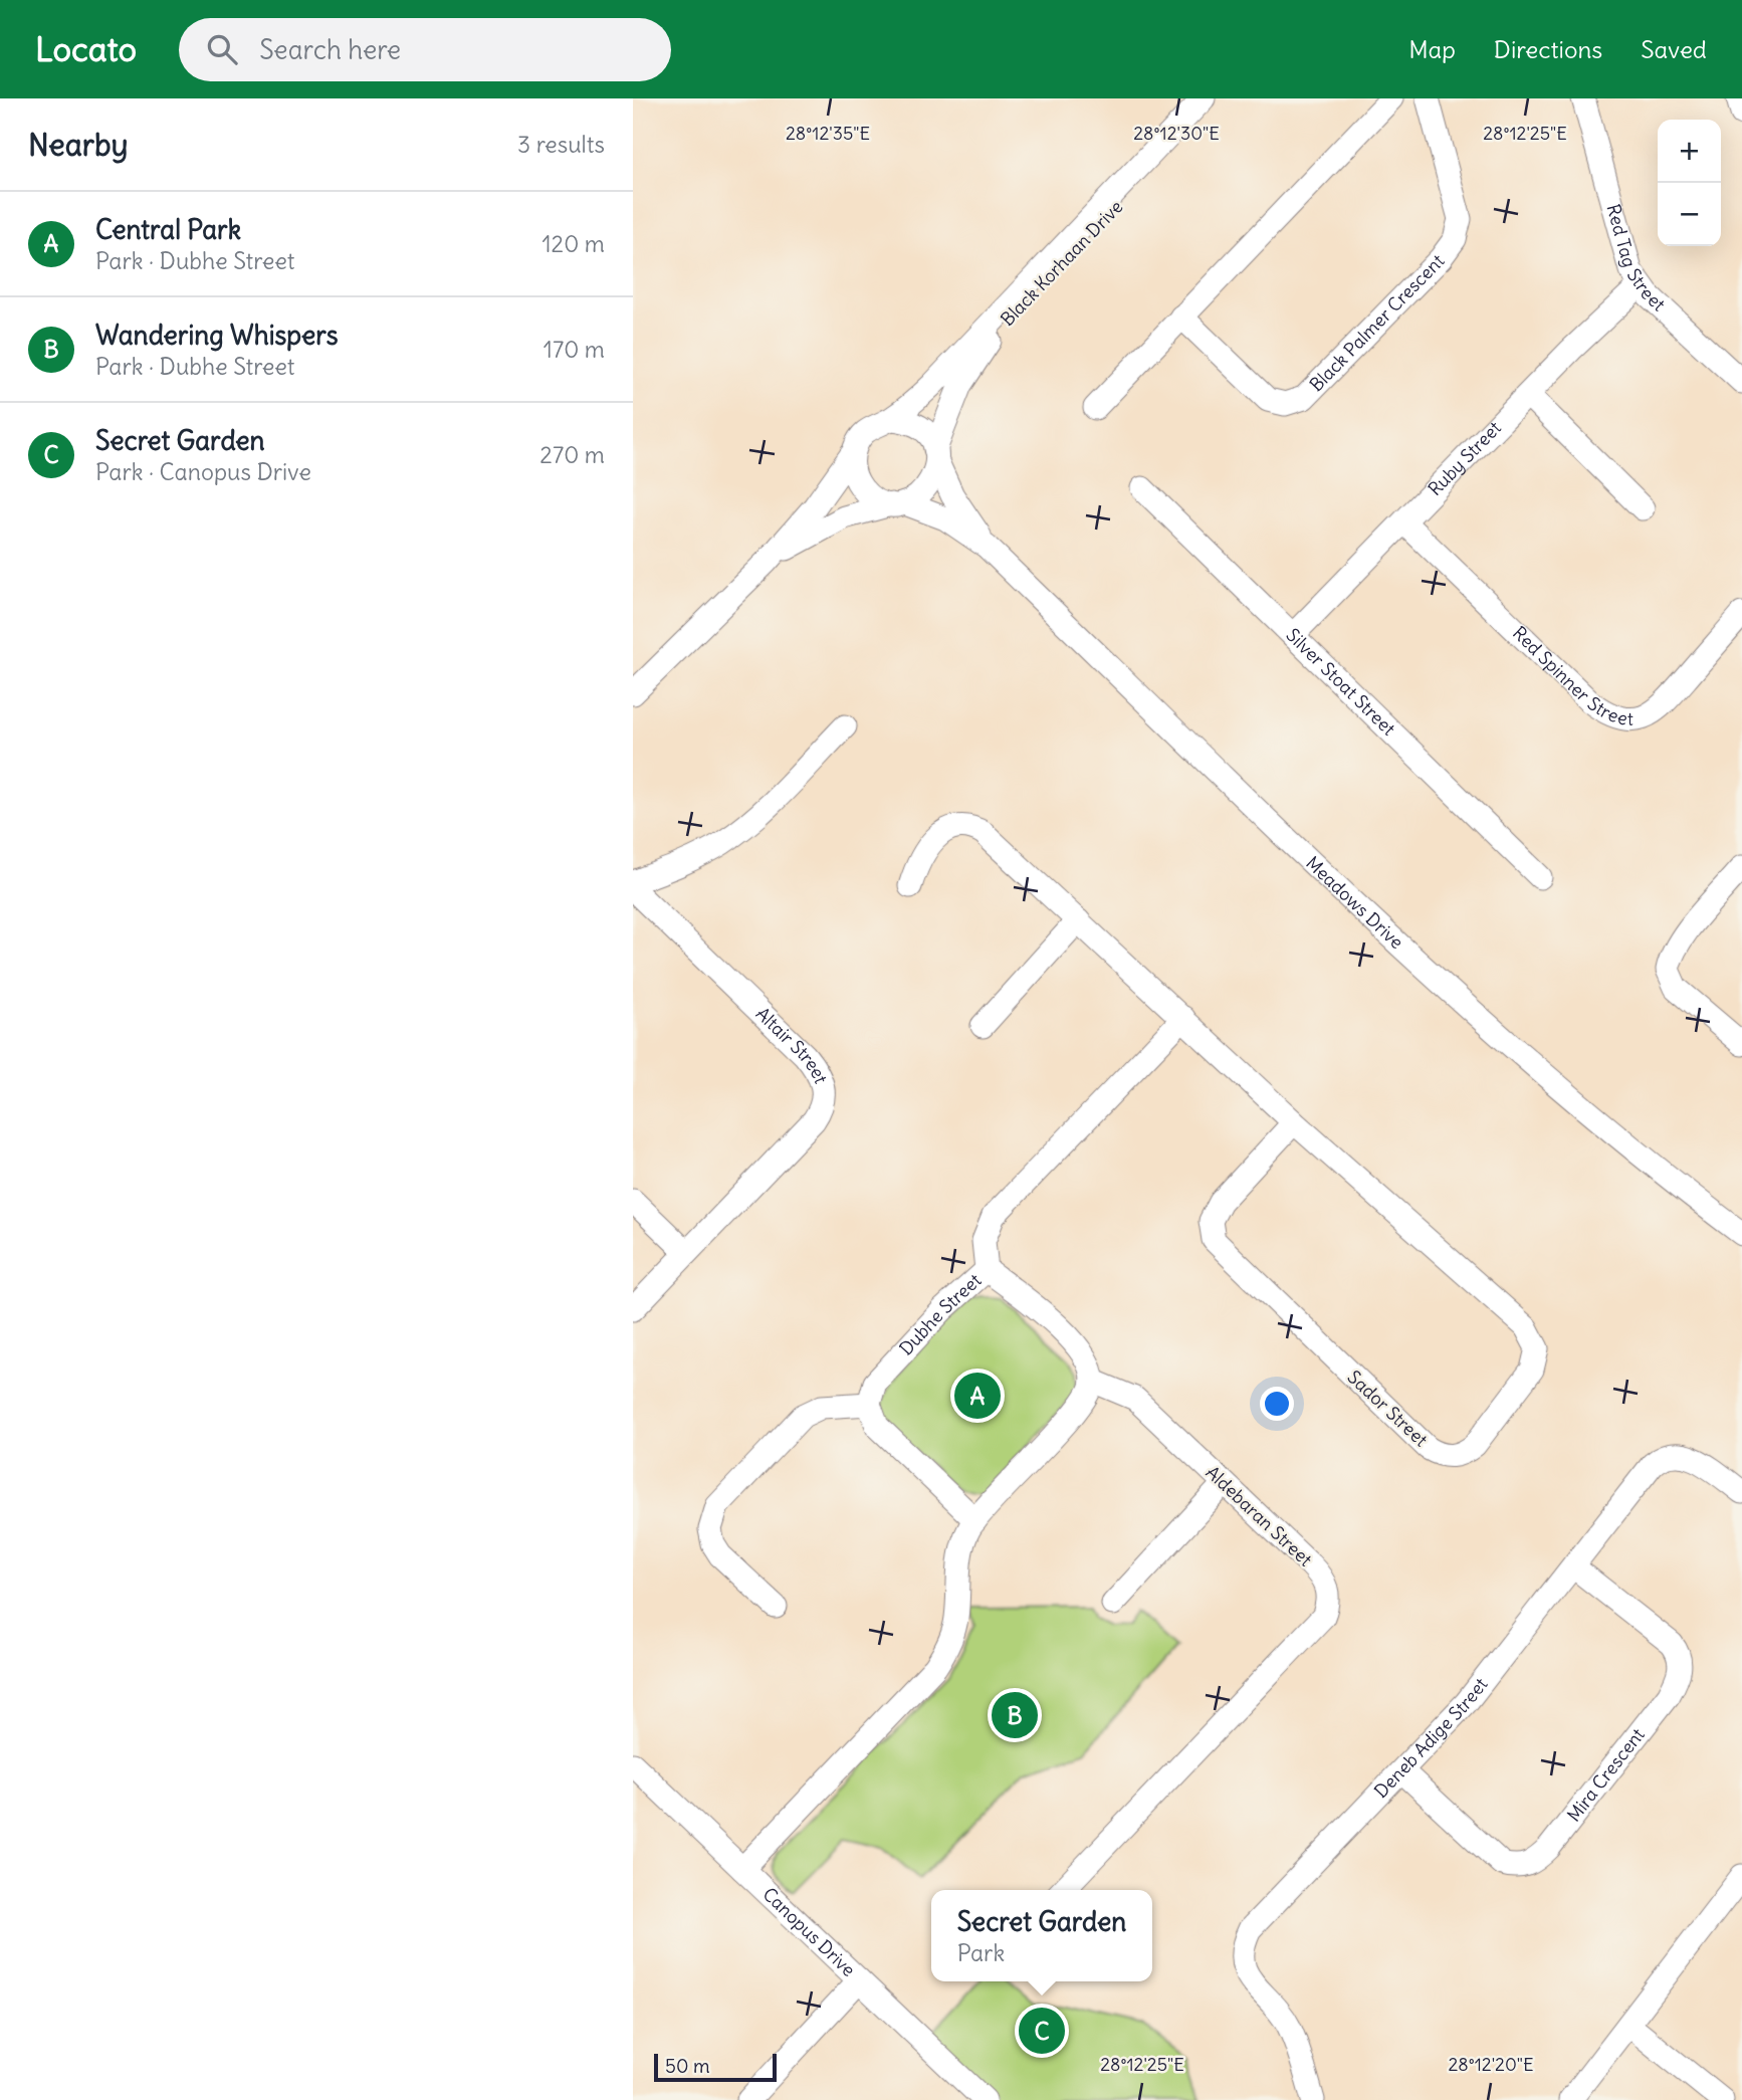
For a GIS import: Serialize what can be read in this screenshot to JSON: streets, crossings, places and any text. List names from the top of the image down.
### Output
{
  "streets": {
    "street": [
      "Red Tag Street",
      "Black Korhaan Drive",
      "Black Palmer Crescent",
      "Ruby Street",
      "Red Spinner Street",
      "Silver Stoat Street",
      "Meadows Drive",
      "Altair Street",
      "Dubhe Street",
      "Sador Street",
      "Aldebaran Street",
      "Deneb Adige Street",
      "Mira Crescent",
      "Canopus Drive"
    ]
  },
  "crossings": [
    ["Red Tag Street", "Ruby Street"],
    ["Black Korhaan Drive", "Meadows Drive"],
    ["Ruby Street", "Red Spinner Street"],
    ["Ruby Street", "Silver Stoat Street"],
    ["Dubhe Street", "Aldebaran Street"],
    ["Deneb Adige Street", "Mira Crescent"]
  ],
  "scale_bar": "50 m",
  "page": {
    "header": "Locato",
    "search": "Search here",
    "nav": ["Map", "Directions", "Saved"],
    "heading": ["Nearby", "3 results"],
    "map_buttons": ["+", "−"],
    "list": [
      {
        "mark": "A",
        "name": "Central Park",
        "note": "Park · Dubhe Street",
        "value": "120 m"
      },
      {
        "mark": "B",
        "name": "Wandering Whispers",
        "note": "Park · Dubhe Street",
        "value": "170 m"
      },
      {
        "mark": "C",
        "name": "Secret Garden",
        "note": "Park · Canopus Drive",
        "value": "270 m"
      }
    ],
    "pins": ["A", "B", "C"],
    "popup": ["Secret Garden", "Park"],
    "scale": "50 m"
  },
  "coordinates": [
    "28°12'35\"E",
    "28°12'30\"E",
    "28°12'25\"E",
    "28°12'20\"E"
  ]
}
